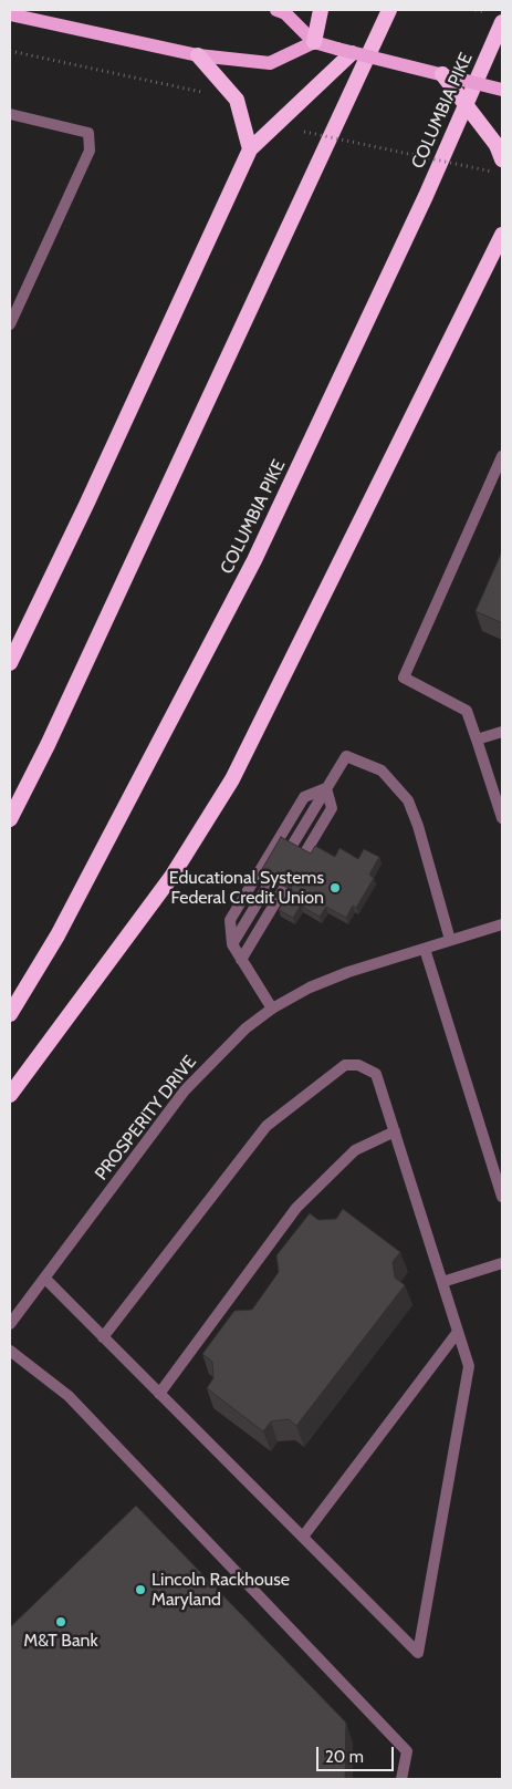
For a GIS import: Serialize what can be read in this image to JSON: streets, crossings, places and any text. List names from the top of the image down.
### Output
{
  "streets": {
    "highway": ["COLUMBIA PIKE"],
    "street": ["PROSPERITY DRIVE"]
  },
  "places": ["Educational Systems Federal Credit Union", "Lincoln Rackhouse Maryland", "M&T Bank"],
  "scale_bar": "20 m"
}
